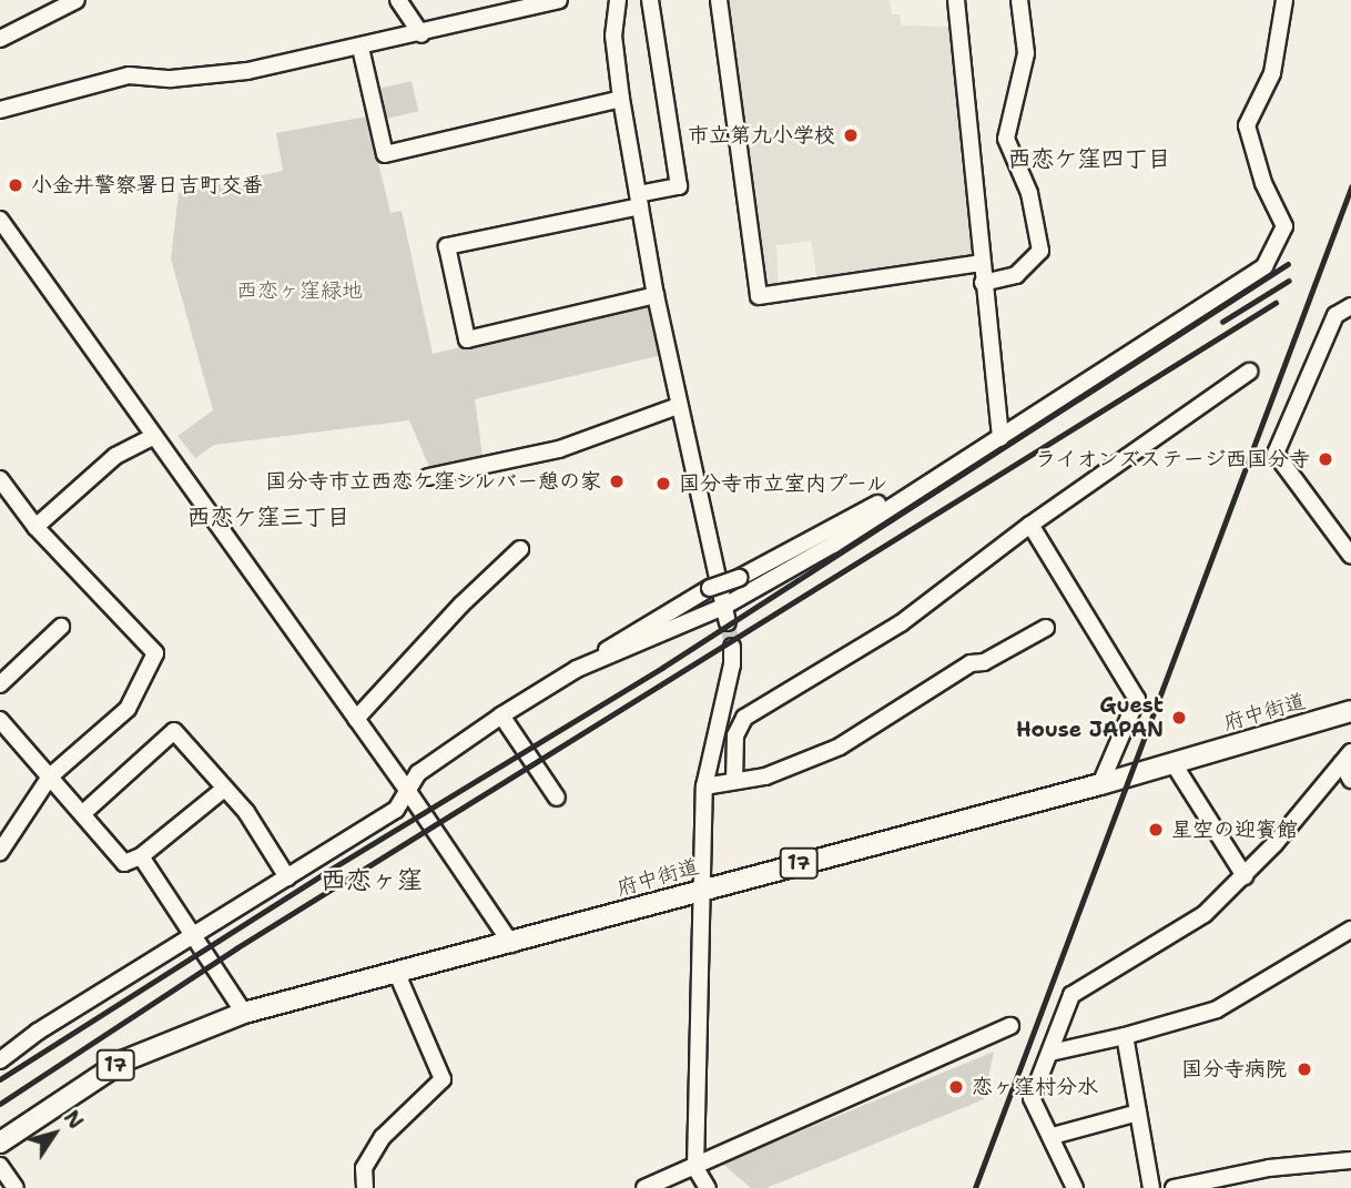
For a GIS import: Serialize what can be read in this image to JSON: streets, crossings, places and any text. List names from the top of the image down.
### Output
{
  "streets": {
    "main road": ["府中街道", "17"]
  },
  "districts": ["西恋ケ窪四丁目", "西恋ケ窪三丁目", "西恋ヶ窪"],
  "parks": ["西恋ヶ窪緑地"],
  "places": [
    "市立第九小学校",
    "小金井警察署日吉町交番",
    "ライオンズステージ西国分寺",
    "国分寺市立西恋ケ窪シルバー憩の家",
    "国分寺市立室内プール",
    "Guest House JAPAN",
    "星空の迎賓館",
    "国分寺病院",
    "恋ヶ窪村分水"
  ],
  "north": "top right"
}
